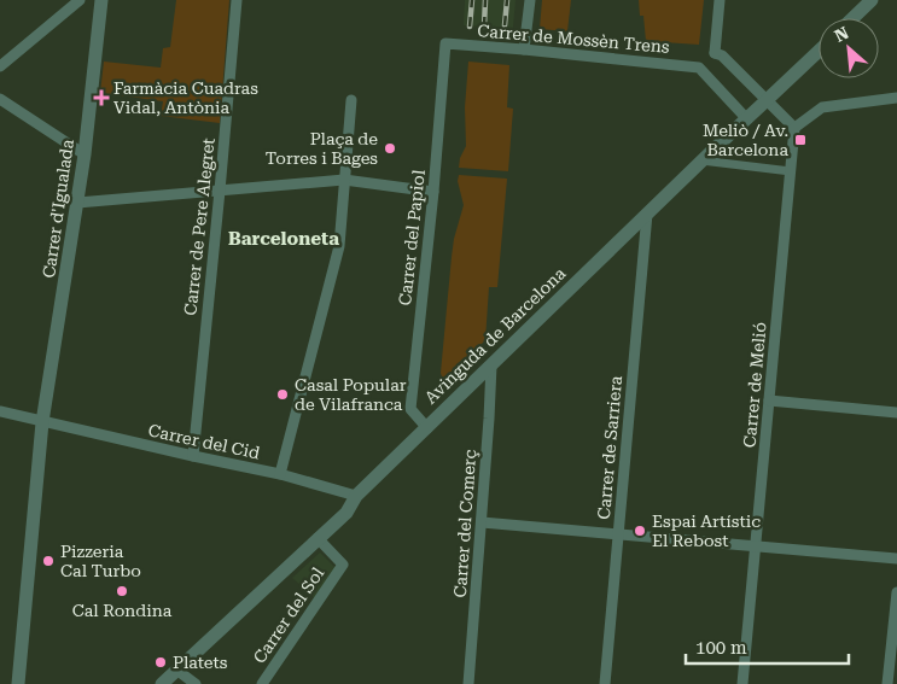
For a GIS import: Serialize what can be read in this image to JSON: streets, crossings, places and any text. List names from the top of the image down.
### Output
{
  "streets": {
    "street": [
      "Carrer de Mossèn Trens",
      "Carrer d'Igualada",
      "Carrer de Pere Alegret",
      "Carrer del Papiol",
      "Avinguda de Barcelona",
      "Carrer de Melió",
      "Carrer del Cid",
      "Carrer de Sarriera",
      "Carrer del Comerç",
      "Carrer del Sol"
    ]
  },
  "crossings": [
    ["Carrer de Mossèn Trens", "Carrer del Papiol"],
    ["Carrer d'Igualada", "Carrer del Cid"],
    ["Carrer de Pere Alegret", "Carrer del Cid"],
    ["Carrer del Papiol", "Avinguda de Barcelona"],
    ["Avinguda de Barcelona", "Carrer del Cid"],
    ["Avinguda de Barcelona", "Carrer de Sarriera"],
    ["Avinguda de Barcelona", "Carrer del Comerç"],
    ["Avinguda de Barcelona", "Carrer del Sol"]
  ],
  "districts": ["Barceloneta"],
  "places": {
    "health": ["Farmàcia Cuadras Vidal, Antònia"],
    "transit": ["Meliò / Av. Barcelona"],
    "other": [
      "Plaça de Torres i Bages",
      "Casal Popular de Vilafranca",
      "Espai Artístic El Rebost",
      "Pizzeria Cal Turbo",
      "Cal Rondina",
      "Platets"
    ]
  },
  "scale_bar": "100 m",
  "north": "top left"
}
